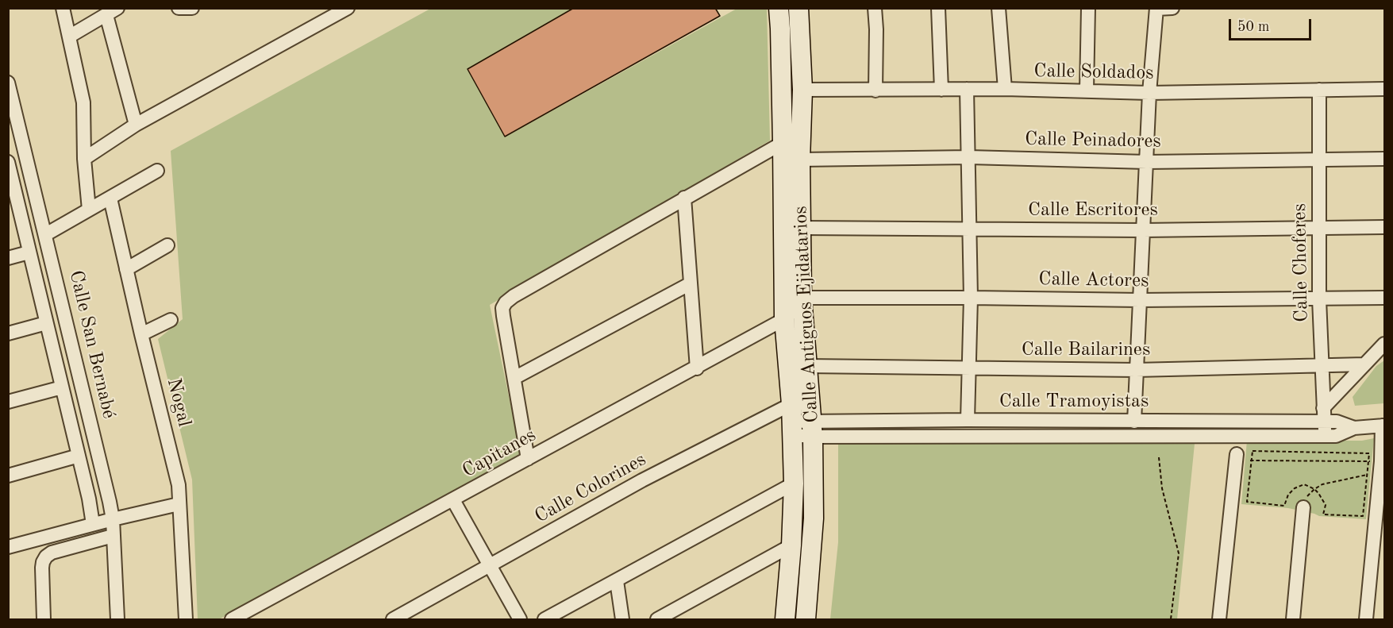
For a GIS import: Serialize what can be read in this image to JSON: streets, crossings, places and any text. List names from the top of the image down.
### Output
{
  "streets": {
    "street": [
      "Calle Soldados",
      "Calle Peinadores",
      "Calle Escritores",
      "Calle Choferes",
      "Calle Actores",
      "Calle Antiguos Ejidatarios",
      "Calle San Bernabé",
      "Calle Bailarines",
      "Calle Tramoyistas",
      "Nogal",
      "Capitanes",
      "Calle Colorines"
    ]
  },
  "crossings": [
    ["Calle Soldados", "Calle Choferes"],
    ["Calle Soldados", "Calle Antiguos Ejidatarios"],
    ["Calle Peinadores", "Calle Choferes"],
    ["Calle Peinadores", "Calle Antiguos Ejidatarios"],
    ["Calle Escritores", "Calle Choferes"],
    ["Calle Escritores", "Calle Antiguos Ejidatarios"],
    ["Calle Choferes", "Calle Actores"],
    ["Calle Choferes", "Calle Bailarines"],
    ["Calle Choferes", "Calle Tramoyistas"],
    ["Calle Actores", "Calle Antiguos Ejidatarios"],
    ["Calle Antiguos Ejidatarios", "Calle Bailarines"],
    ["Calle Antiguos Ejidatarios", "Calle Tramoyistas"],
    ["Calle Antiguos Ejidatarios", "Capitanes"],
    ["Calle Antiguos Ejidatarios", "Calle Colorines"],
    ["Calle Tramoyistas", "Calle Colorines"]
  ],
  "scale_bar": "50 m"
}
